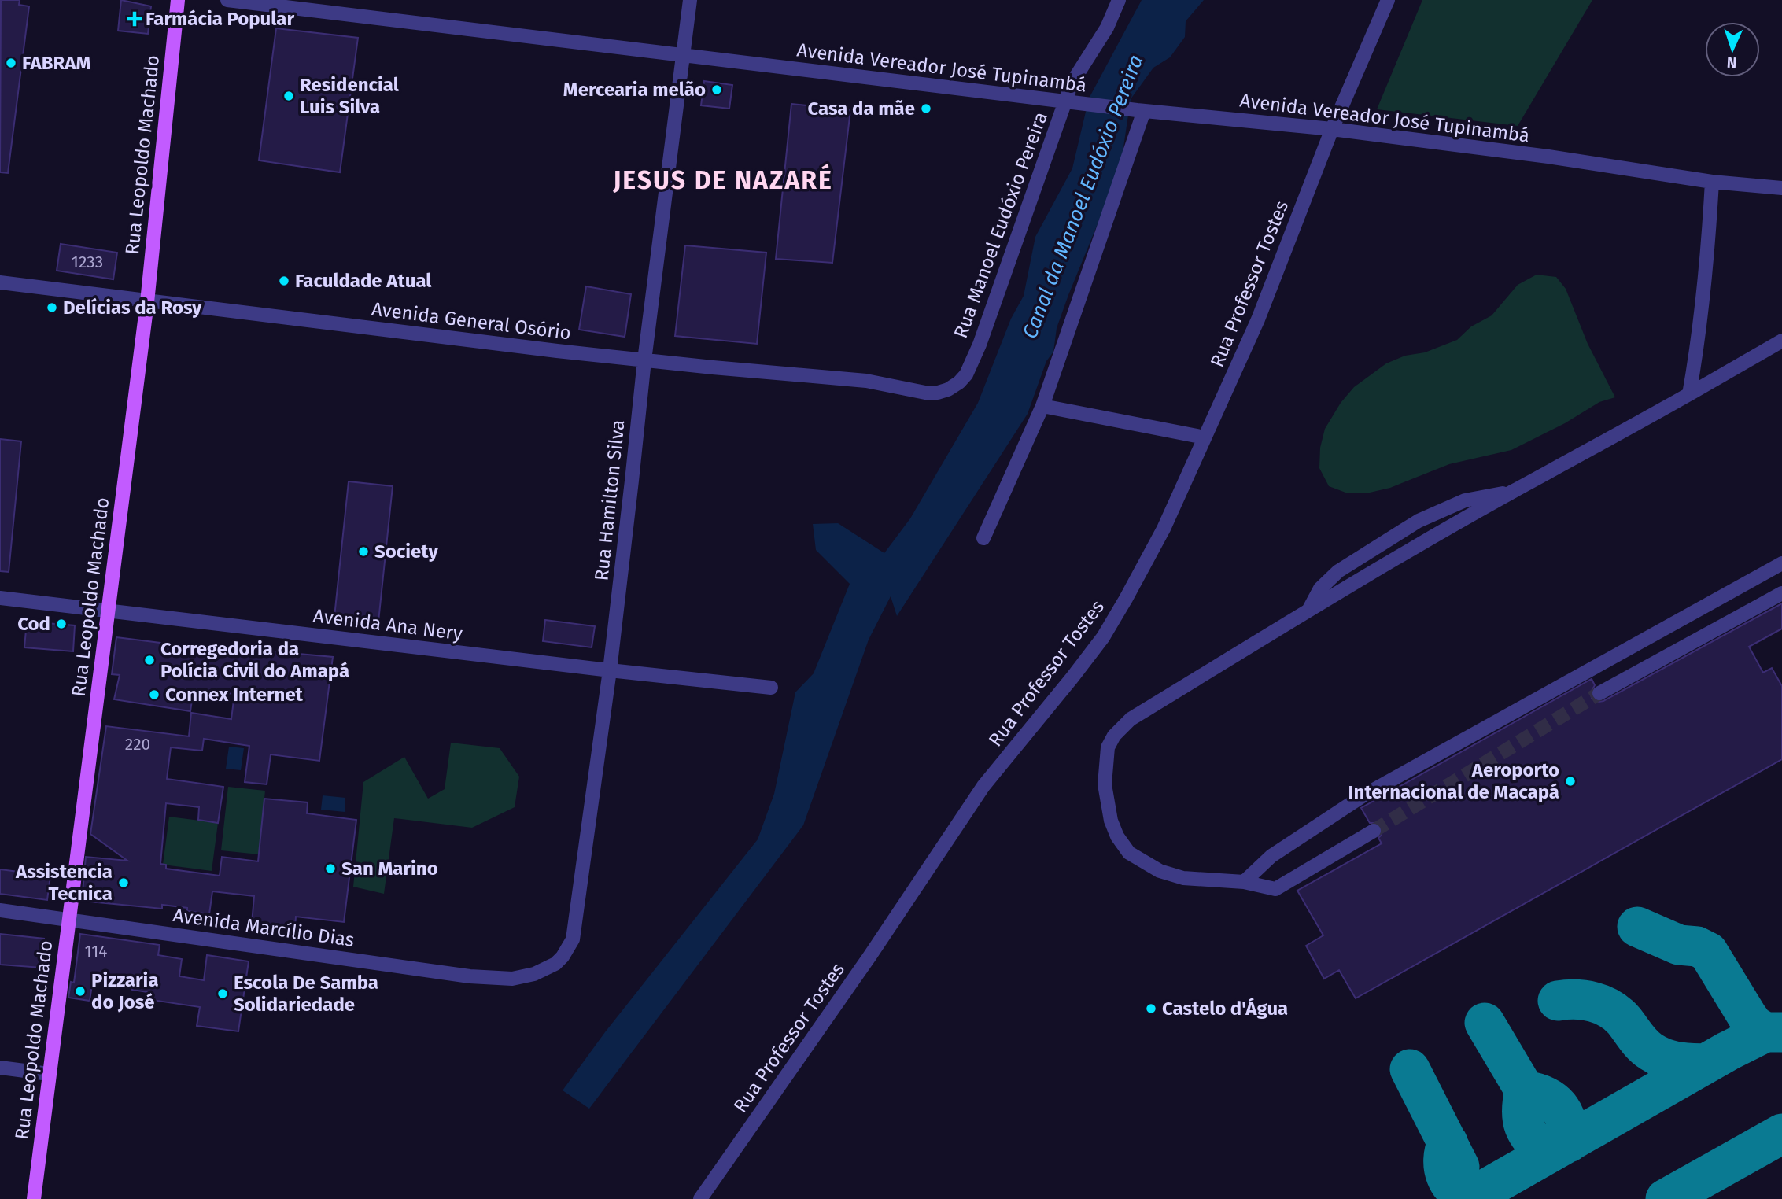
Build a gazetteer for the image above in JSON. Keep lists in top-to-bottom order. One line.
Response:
{"streets":{"main road":["Rua Leopoldo Machado"],"street":["Avenida Vereador José Tupinambá","Rua Manoel Eudóxio Pereira","Rua Professor Tostes","Avenida General Osório","Rua Hamilton Silva","Avenida Ana Nery","Avenida Marcílio Dias"]},"crossings":[["Avenida Vereador José Tupinambá","Rua Manoel Eudóxio Pereira"],["Avenida Vereador José Tupinambá","Rua Professor Tostes"],["Avenida Vereador José Tupinambá","Rua Hamilton Silva"],["Rua Leopoldo Machado","Avenida General Osório"],["Rua Leopoldo Machado","Avenida Ana Nery"],["Rua Leopoldo Machado","Avenida Marcílio Dias"],["Rua Manoel Eudóxio Pereira","Avenida General Osório"],["Avenida General Osório","Rua Hamilton Silva"],["Rua Hamilton Silva","Avenida Ana Nery"],["Rua Hamilton Silva","Avenida Marcílio Dias"]],"districts":["JESUS DE NAZARÉ"],"water":["Canal da Manoel Eudóxio Pereira"],"places":{"health":["Farmácia Popular"],"other":["FABRAM","Mercearia melão","Residencial Luis Silva","Casa da mãe","Faculdade Atual","Delícias da Rosy","Society","Cod","Corregedoria da Polícia Civil do Amapá","Connex Internet","Aeroporto Internacional de Macapá","San Marino","Assistencia Tecnica","Pizzaria do José","Escola De Samba Solidariedade","Castelo d'Água"]},"house_numbers":["1233","220","114"],"north":"bottom"}
